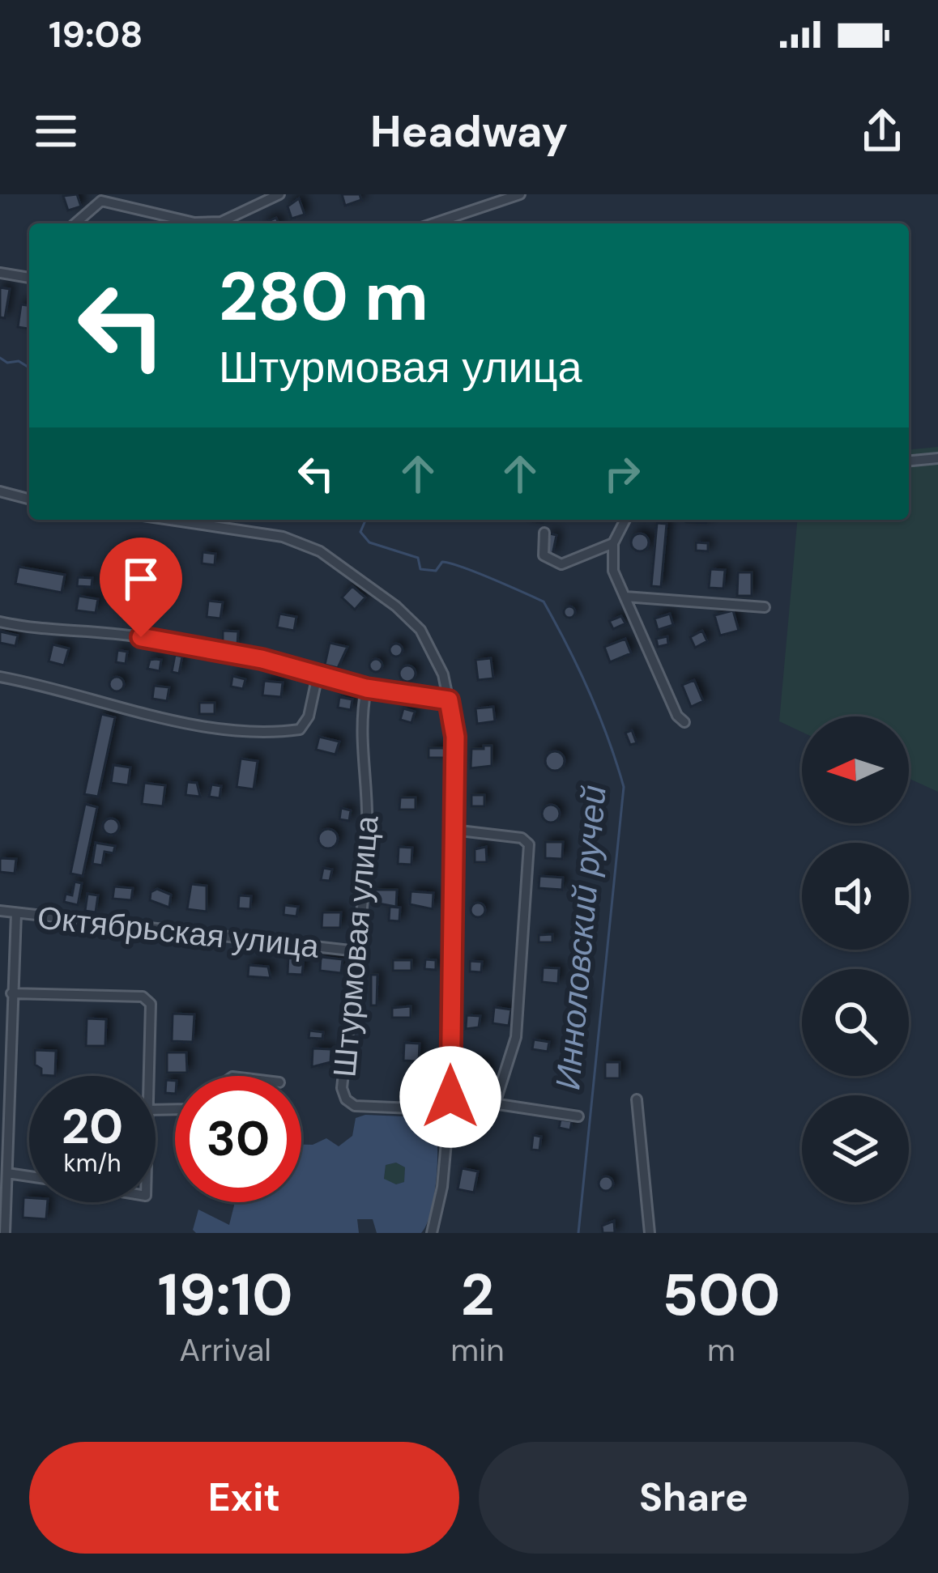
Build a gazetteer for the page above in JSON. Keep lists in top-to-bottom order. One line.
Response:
{"streets":{"street":["Октябрьская улица","Штурмовая улица"]},"crossings":[["Октябрьская улица","Штурмовая улица"]],"water":["Инноловский ручей"],"north":"left","page":{"status":"19:08","header":"Headway","turn":["280 m","Штурмовая улица"],"speed":"20 km/h","limit":"30","eta":["19:10","Arrival","2","min","500","m"],"buttons":["Exit","Share"]}}
